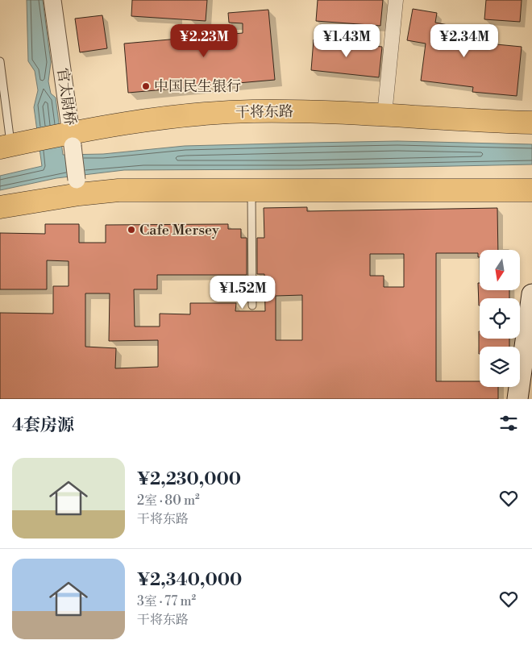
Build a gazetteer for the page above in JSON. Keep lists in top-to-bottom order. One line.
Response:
{"streets":{"main road":["干将东路"],"street":["官太尉桥"]},"crossings":[["官太尉桥","干将东路"]],"places":["中国民生银行","Cafe Mersey"],"north":"bottom","page":{"price":["¥2.23M","¥1.43M","¥2.34M","¥1.52M"],"heading":"4套房源","list":[{"name":"¥2,230,000","note":"2室 · 80 m² · 干将东路"},{"name":"¥2,340,000","note":"3室 · 77 m² · 干将东路"}]}}
